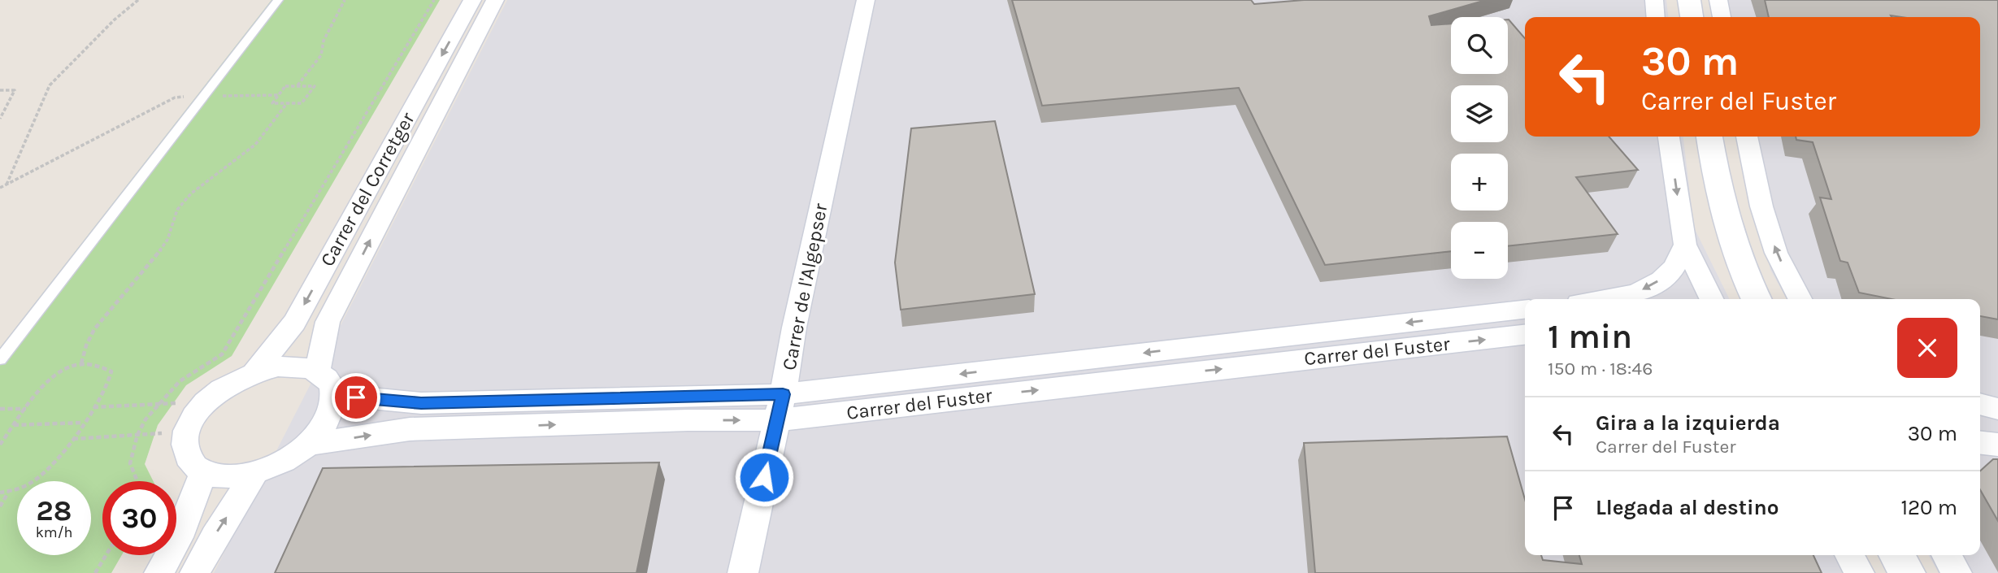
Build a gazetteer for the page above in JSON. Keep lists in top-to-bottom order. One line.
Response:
{"streets":{"street":["Carrer del Corretger","Carrer de l'Algepser","Carrer del Fuster"]},"crossings":[["Carrer del Corretger","Carrer del Fuster"],["Carrer de l'Algepser","Carrer del Fuster"]],"page":{"map_buttons":["+","−"],"turn":["30 m","Carrer del Fuster"],"heading":["1 min","150 m · 18:46"],"list":[{"name":"Gira a la izquierda","note":"Carrer del Fuster","value":"30 m"},{"name":"Llegada al destino","value":"120 m"}],"speed":"28 km/h","limit":"30"}}
